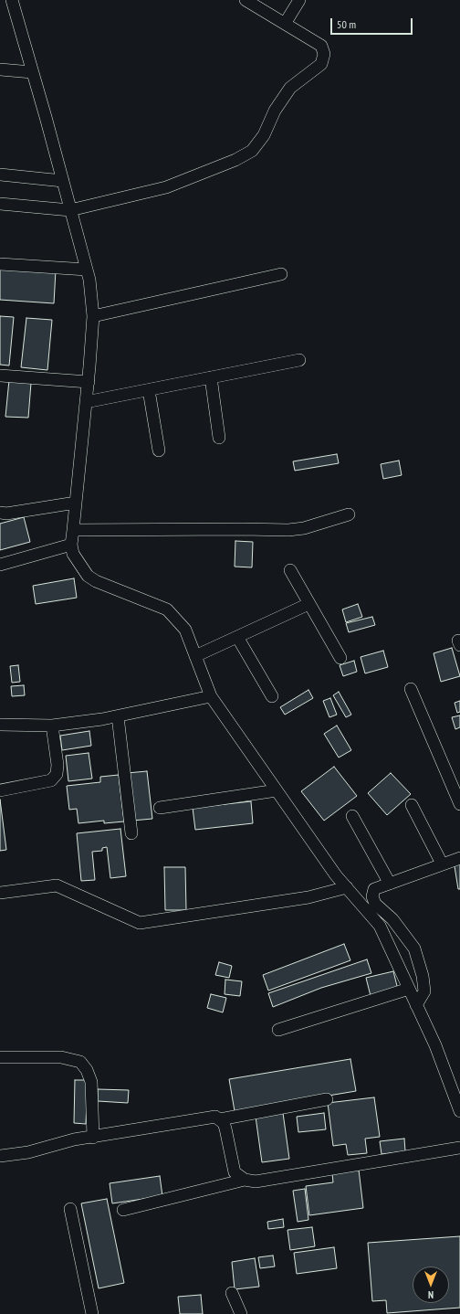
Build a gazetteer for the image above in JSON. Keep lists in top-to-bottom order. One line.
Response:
{"scale_bar":"50 m","north":"bottom"}
